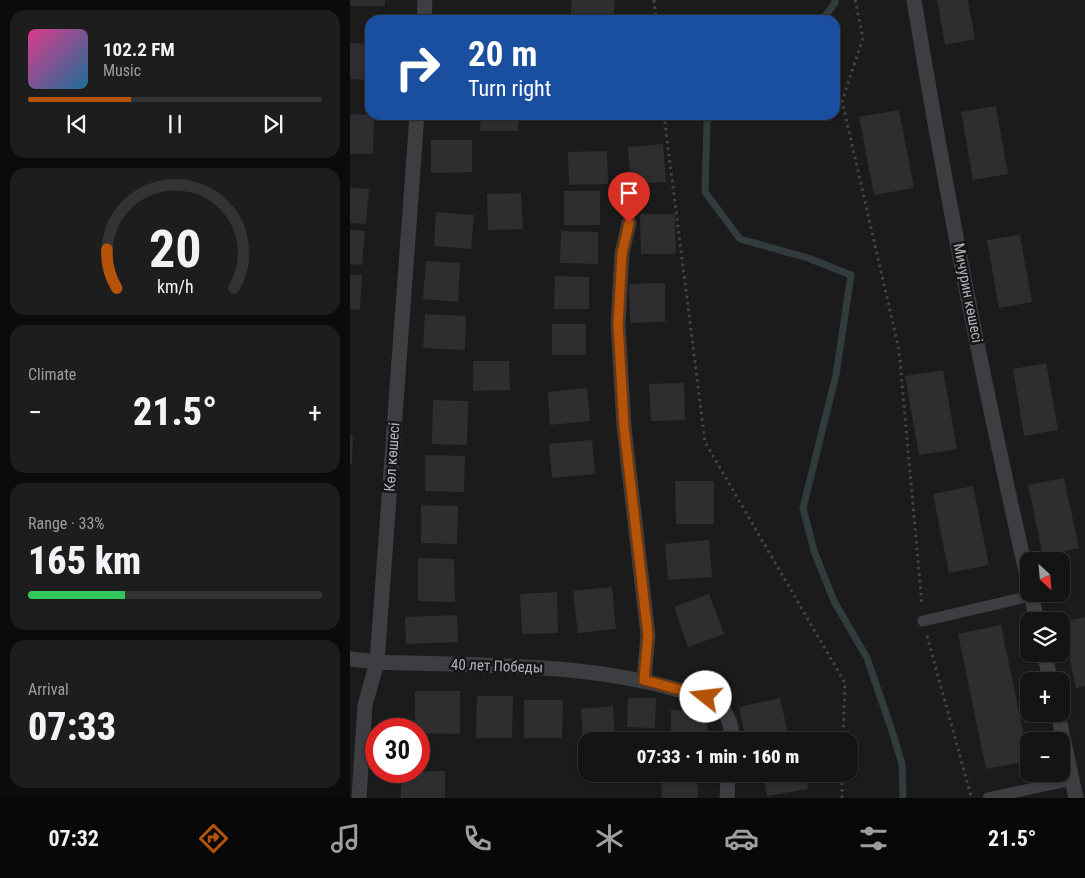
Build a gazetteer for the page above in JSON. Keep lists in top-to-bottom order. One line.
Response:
{"streets":{"street":["Мичурин көшесі","Көл көшесі","40 лет Победы"]},"crossings":[["Көл көшесі","40 лет Победы"]],"north":"bottom right","page":{"turn":["20 m","Turn right"],"song":["102.2 FM","Music"],"tile":["Climate",["Range · 33%","165 km"],["Arrival","07:33"]],"heat":["−","21.5°","+"],"map_buttons":["+","−"],"limit":"30","trip":"07:33 · 1 min · 160 m","tabs":["07:32","21.5°"],"gauge":["20","km/h"]}}
